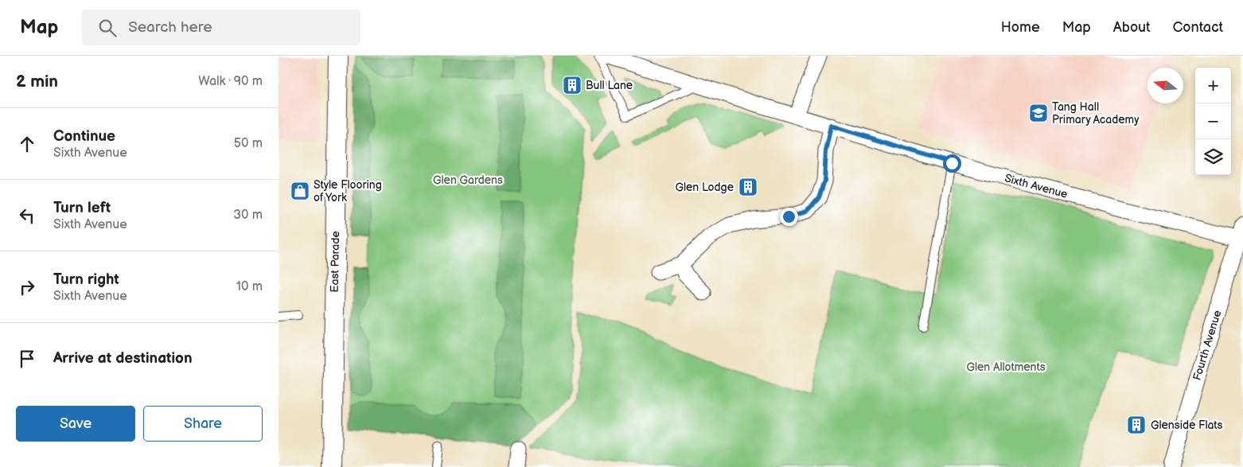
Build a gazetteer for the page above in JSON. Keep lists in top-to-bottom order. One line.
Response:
{"streets":{"street":["Sixth Avenue","East Parade","Fourth Avenue"]},"crossings":[["Sixth Avenue","Fourth Avenue"]],"parks":["Glen Gardens","Glen Allotments"],"places":{"building":["Bull Lane","Glen Lodge","Glenside Flats"],"school or university":["Tang Hall Primary Academy"],"shop":["Style Flooring of York"]},"north":"left","page":{"header":"Map","search":"Search here","nav":["Home","Map","About","Contact"],"heading":["2 min","Walk · 90 m"],"map_buttons":["+","−"],"list":[["Continue","Sixth Avenue","50 m"],["Turn left","Sixth Avenue","30 m"],["Turn right","Sixth Avenue","10 m"],"Arrive at destination"],"buttons":["Save","Share"]}}
